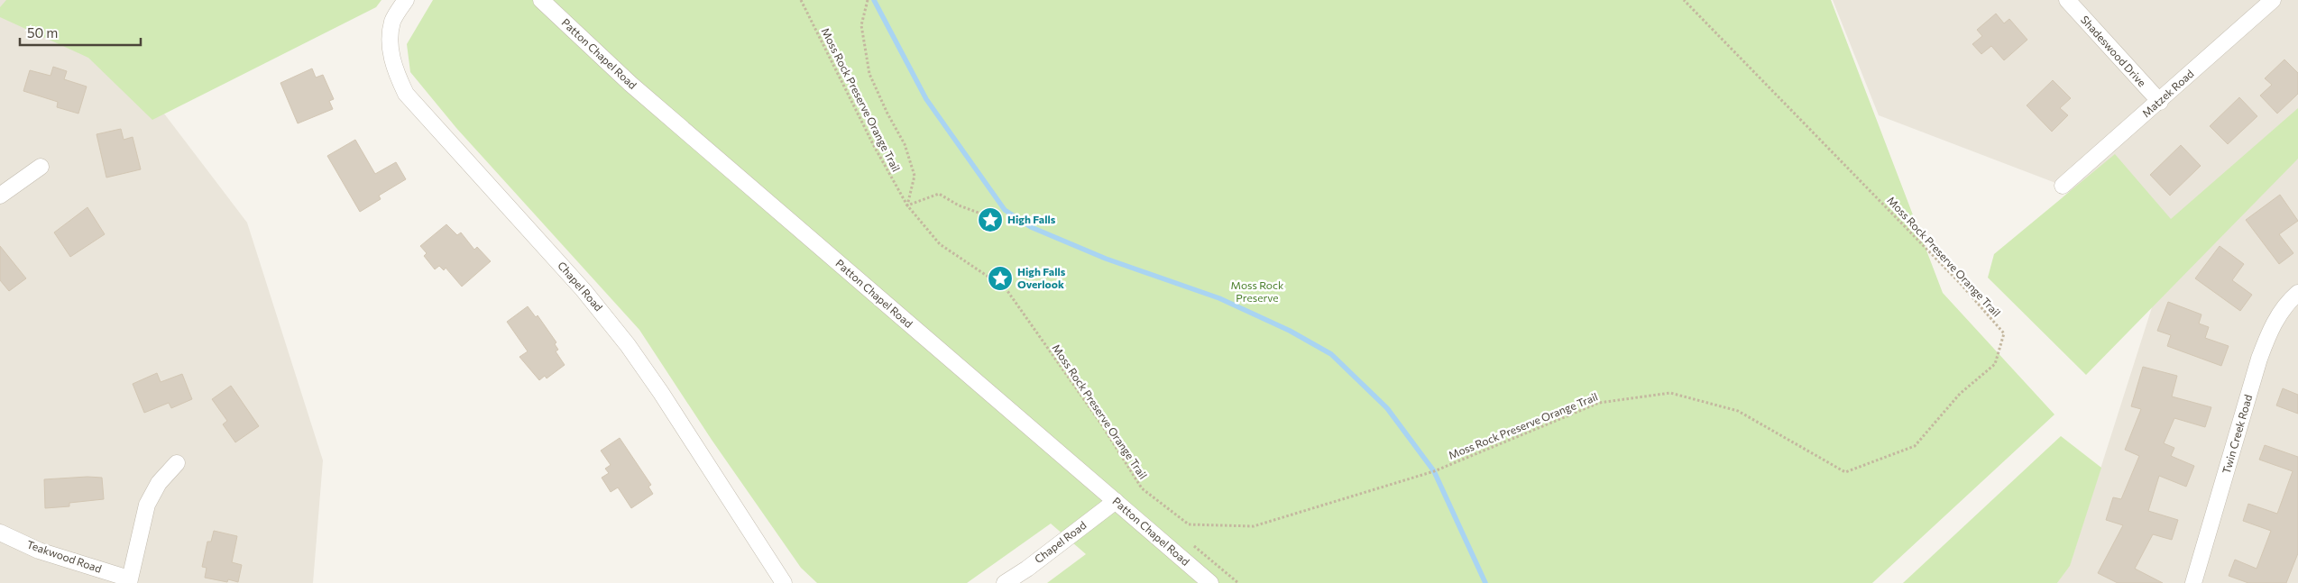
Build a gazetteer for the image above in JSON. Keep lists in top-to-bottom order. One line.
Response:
{"streets":{"street":["Shadeswood Drive","Patton Chapel Road","Matzek Road","Chapel Road","Twin Creek Road","Teakwood Road"],"path":["Moss Rock Preserve Orange Trail"]},"crossings":[["Shadeswood Drive","Matzek Road"],["Patton Chapel Road","Chapel Road"]],"parks":["Moss Rock Preserve"],"places":{"place":["High Falls","High Falls Overlook"]},"scale_bar":"50 m"}
